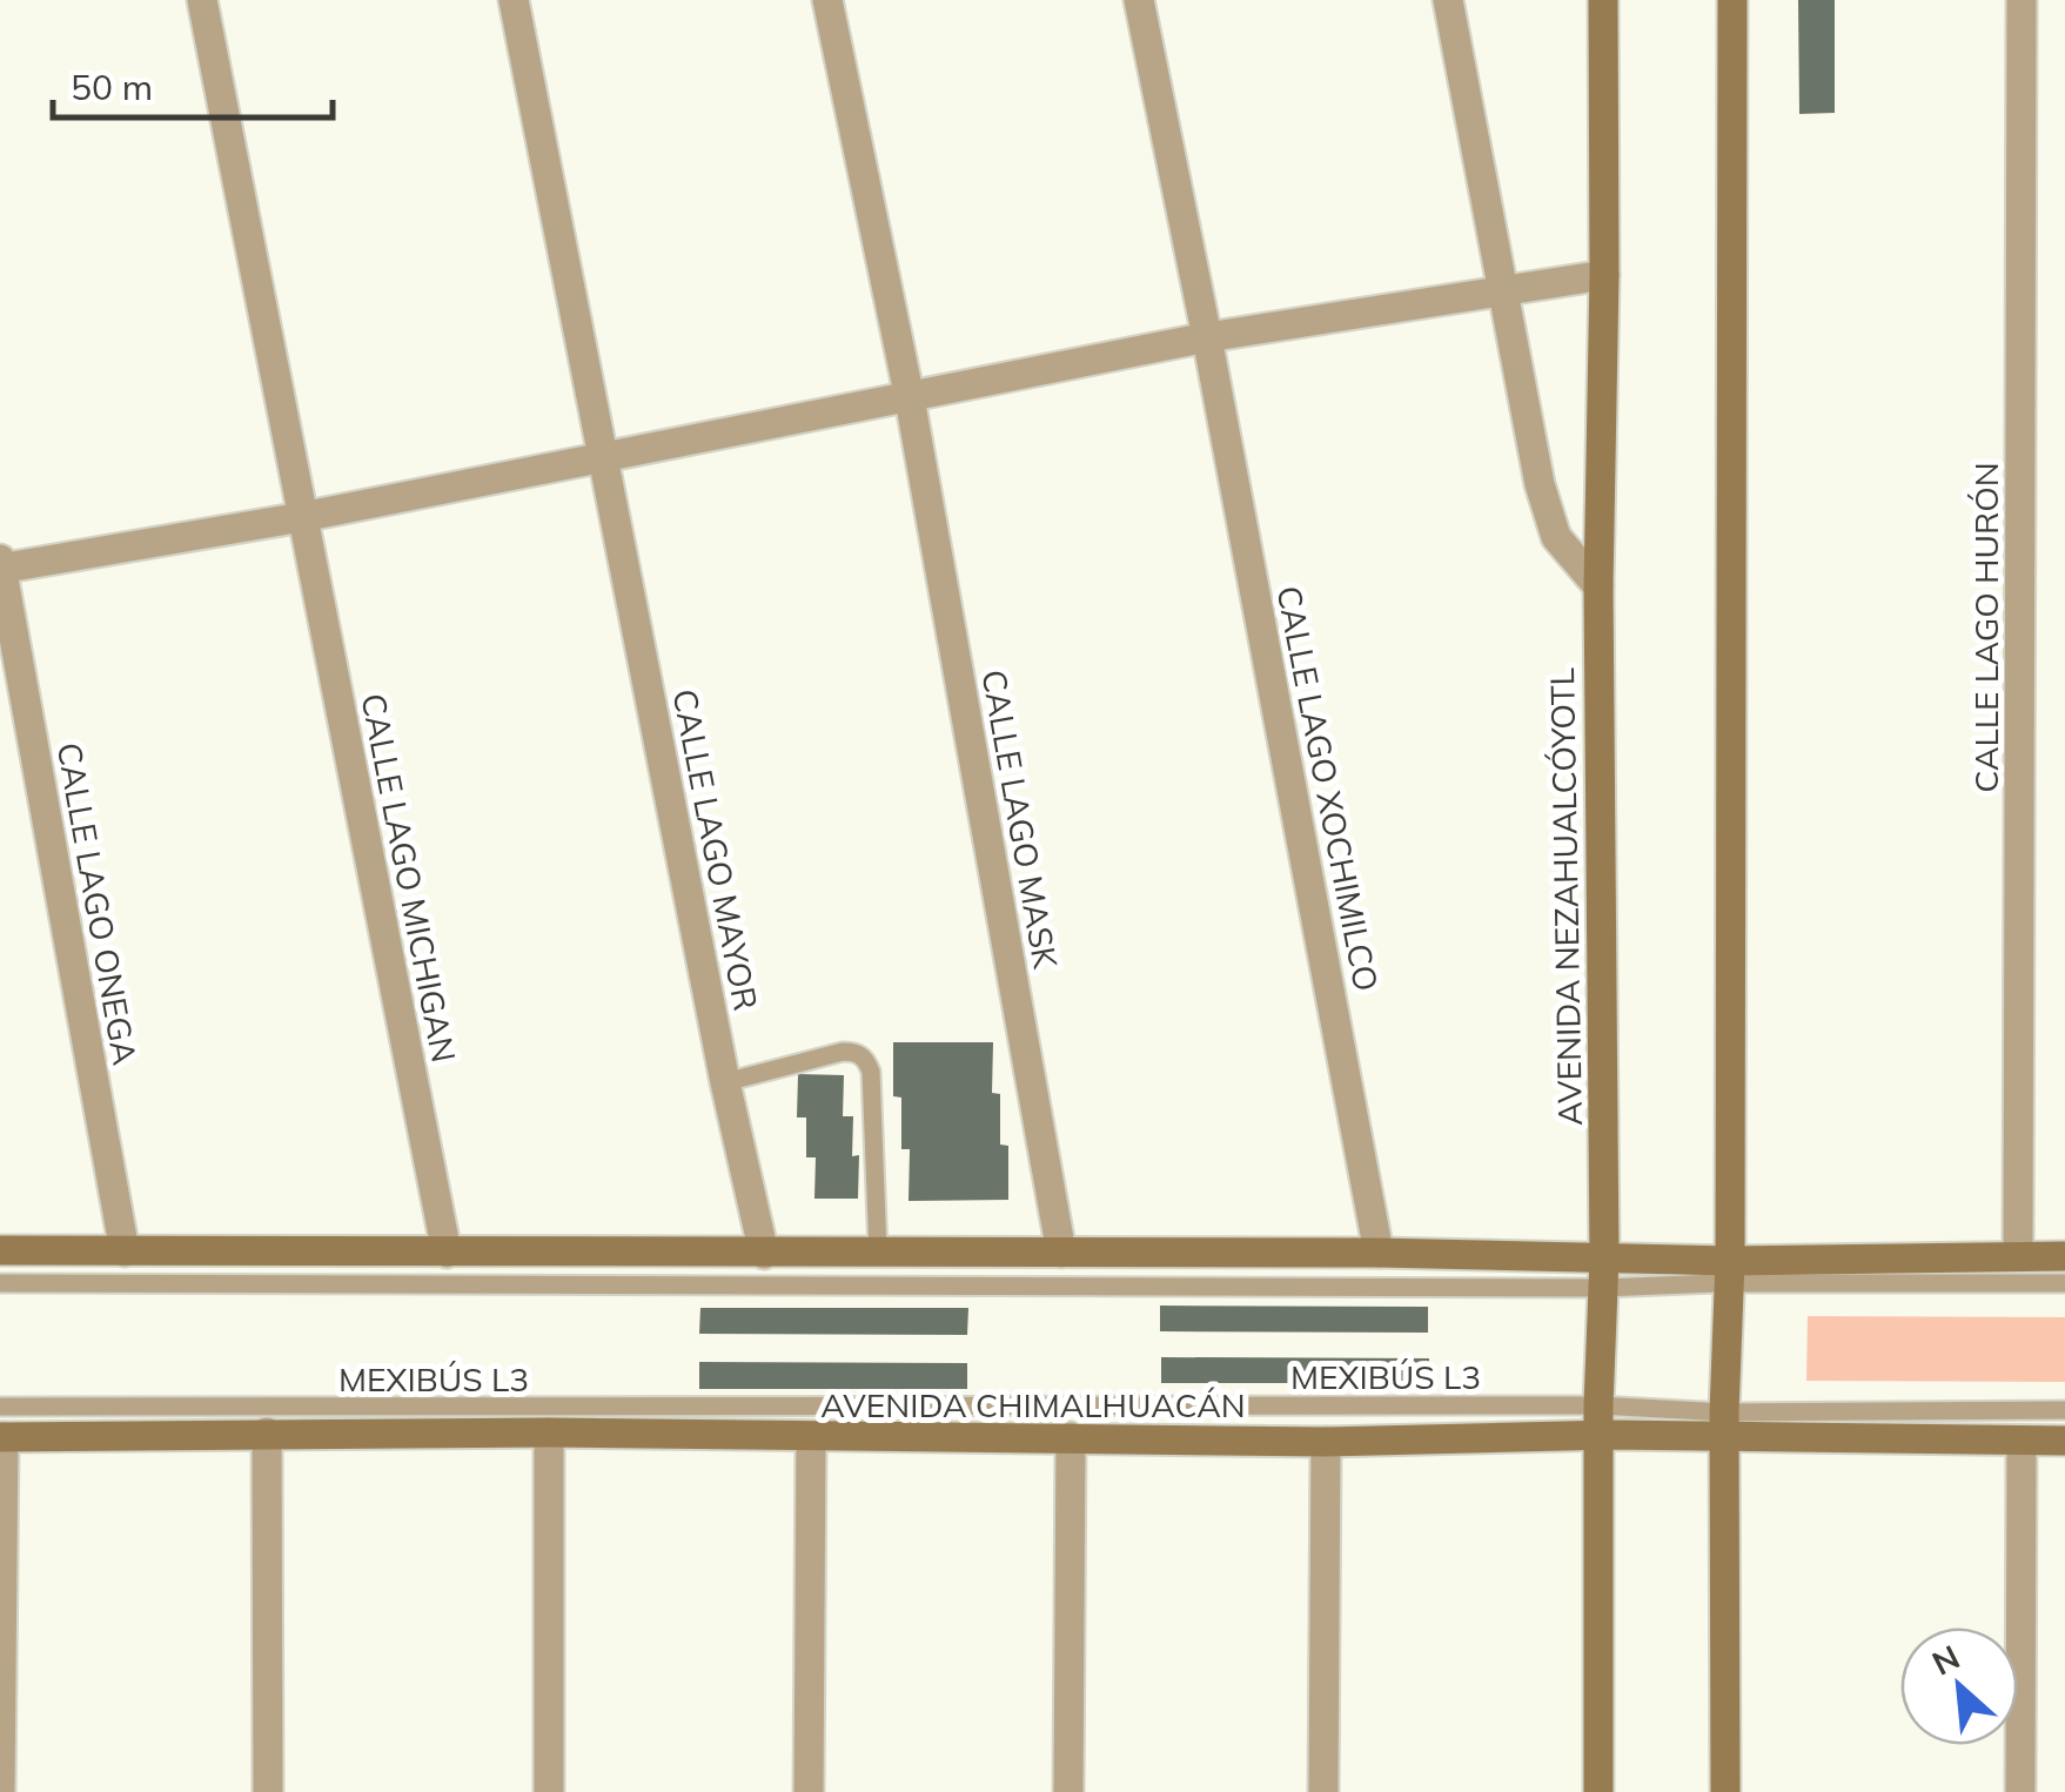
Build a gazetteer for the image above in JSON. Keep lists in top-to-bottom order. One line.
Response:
{"streets":{"main road":["AVENIDA NEZAHUALCÓYOTL","AVENIDA CHIMALHUACÁN"],"street":["CALLE LAGO HURÓN","CALLE LAGO XOCHIMILCO","CALLE LAGO MASK","CALLE LAGO MAYOR","CALLE LAGO MICHIGAN","CALLE LAGO ONEGA"],"lane":["MEXIBÚS L3"]},"crossings":[["AVENIDA NEZAHUALCÓYOTL","MEXIBÚS L3"],["AVENIDA NEZAHUALCÓYOTL","AVENIDA CHIMALHUACÁN"],["MEXIBÚS L3","AVENIDA CHIMALHUACÁN"]],"scale_bar":"50 m","north":"top left"}
